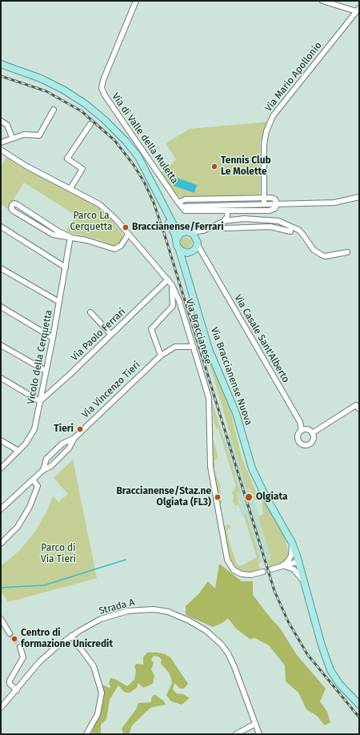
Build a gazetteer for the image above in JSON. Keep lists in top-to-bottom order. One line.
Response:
{"streets":{"main road":["Via Braccianense Nuova"],"street":["Via Mario Apollonio","Via di Valle della Muletta","Via Braccianese","Via Paolo Ferrari","Via Casale Sant'Alberto","Vicolo della Cerquetta","Via Vincenzo Tieri","Strada A"]},"crossings":[["Via Braccianese","Via Paolo Ferrari"],["Via Braccianese","Via Vincenzo Tieri"],["Via Paolo Ferrari","Vicolo della Cerquetta"],["Via Casale Sant'Alberto","Via Braccianense Nuova"]],"parks":["Parco La Cerquetta","Parco di Via Tieri"],"places":["Tennis Club Le Molette","Braccianense/Ferrari","Tieri","Braccianense/Staz.ne Olgiata (FL3)","Olgiata","Centro di formazione Unicredit"]}
